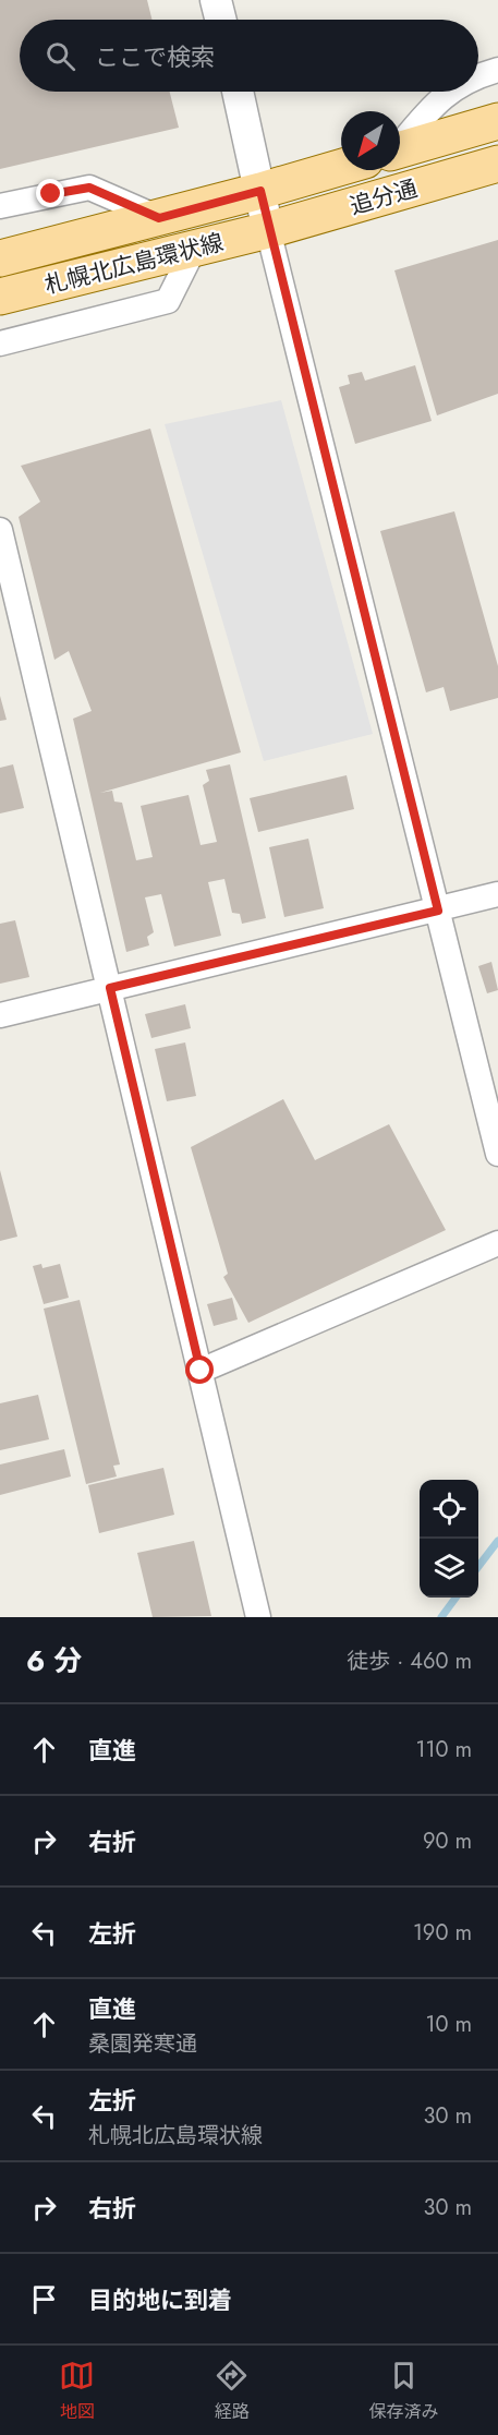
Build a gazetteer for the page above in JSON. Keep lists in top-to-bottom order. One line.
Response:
{"streets":{"main road":["追分通","札幌北広島環状線"]},"crossings":[["追分通","札幌北広島環状線"]],"north":"bottom left","page":{"search":"ここで検索","heading":["6 分","徒歩 · 460 m"],"list":[["直進","110 m"],["右折","90 m"],["左折","190 m"],["直進","桑園発寒通","10 m"],["左折","札幌北広島環状線","30 m"],["右折","30 m"],"目的地に到着"],"nav":["地図","経路","保存済み"]}}
